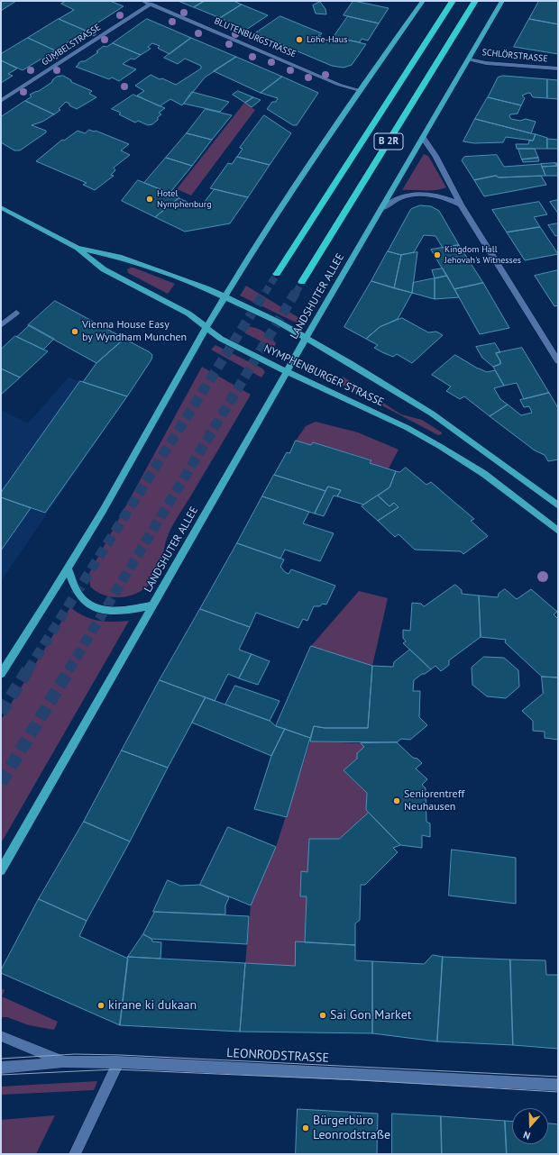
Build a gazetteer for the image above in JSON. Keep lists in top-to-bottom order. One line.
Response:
{"streets":{"highway":["B 2R","LANDSHUTER ALLEE"],"main road":["NYMPHENBURGER STRASSE"],"street":["BLUTENBURGSTRASSE","GÜMBELSTRASSE","SCHLÖRSTRASSE","LEONRODSTRASSE"]},"crossings":[["BLUTENBURGSTRASSE","GÜMBELSTRASSE"],["SCHLÖRSTRASSE","LANDSHUTER ALLEE"],["LANDSHUTER ALLEE","NYMPHENBURGER STRASSE"]],"places":["Löhe-Haus","Hotel Nymphenburg","Kingdom Hall Jehovah's Witnesses","Vienna House Easy by Wyndham Munchen","Seniorentreff Neuhausen","kirane ki dukaan","Sai Gon Market","Bürgerbüro Leonrodstraße"],"north":"bottom"}
